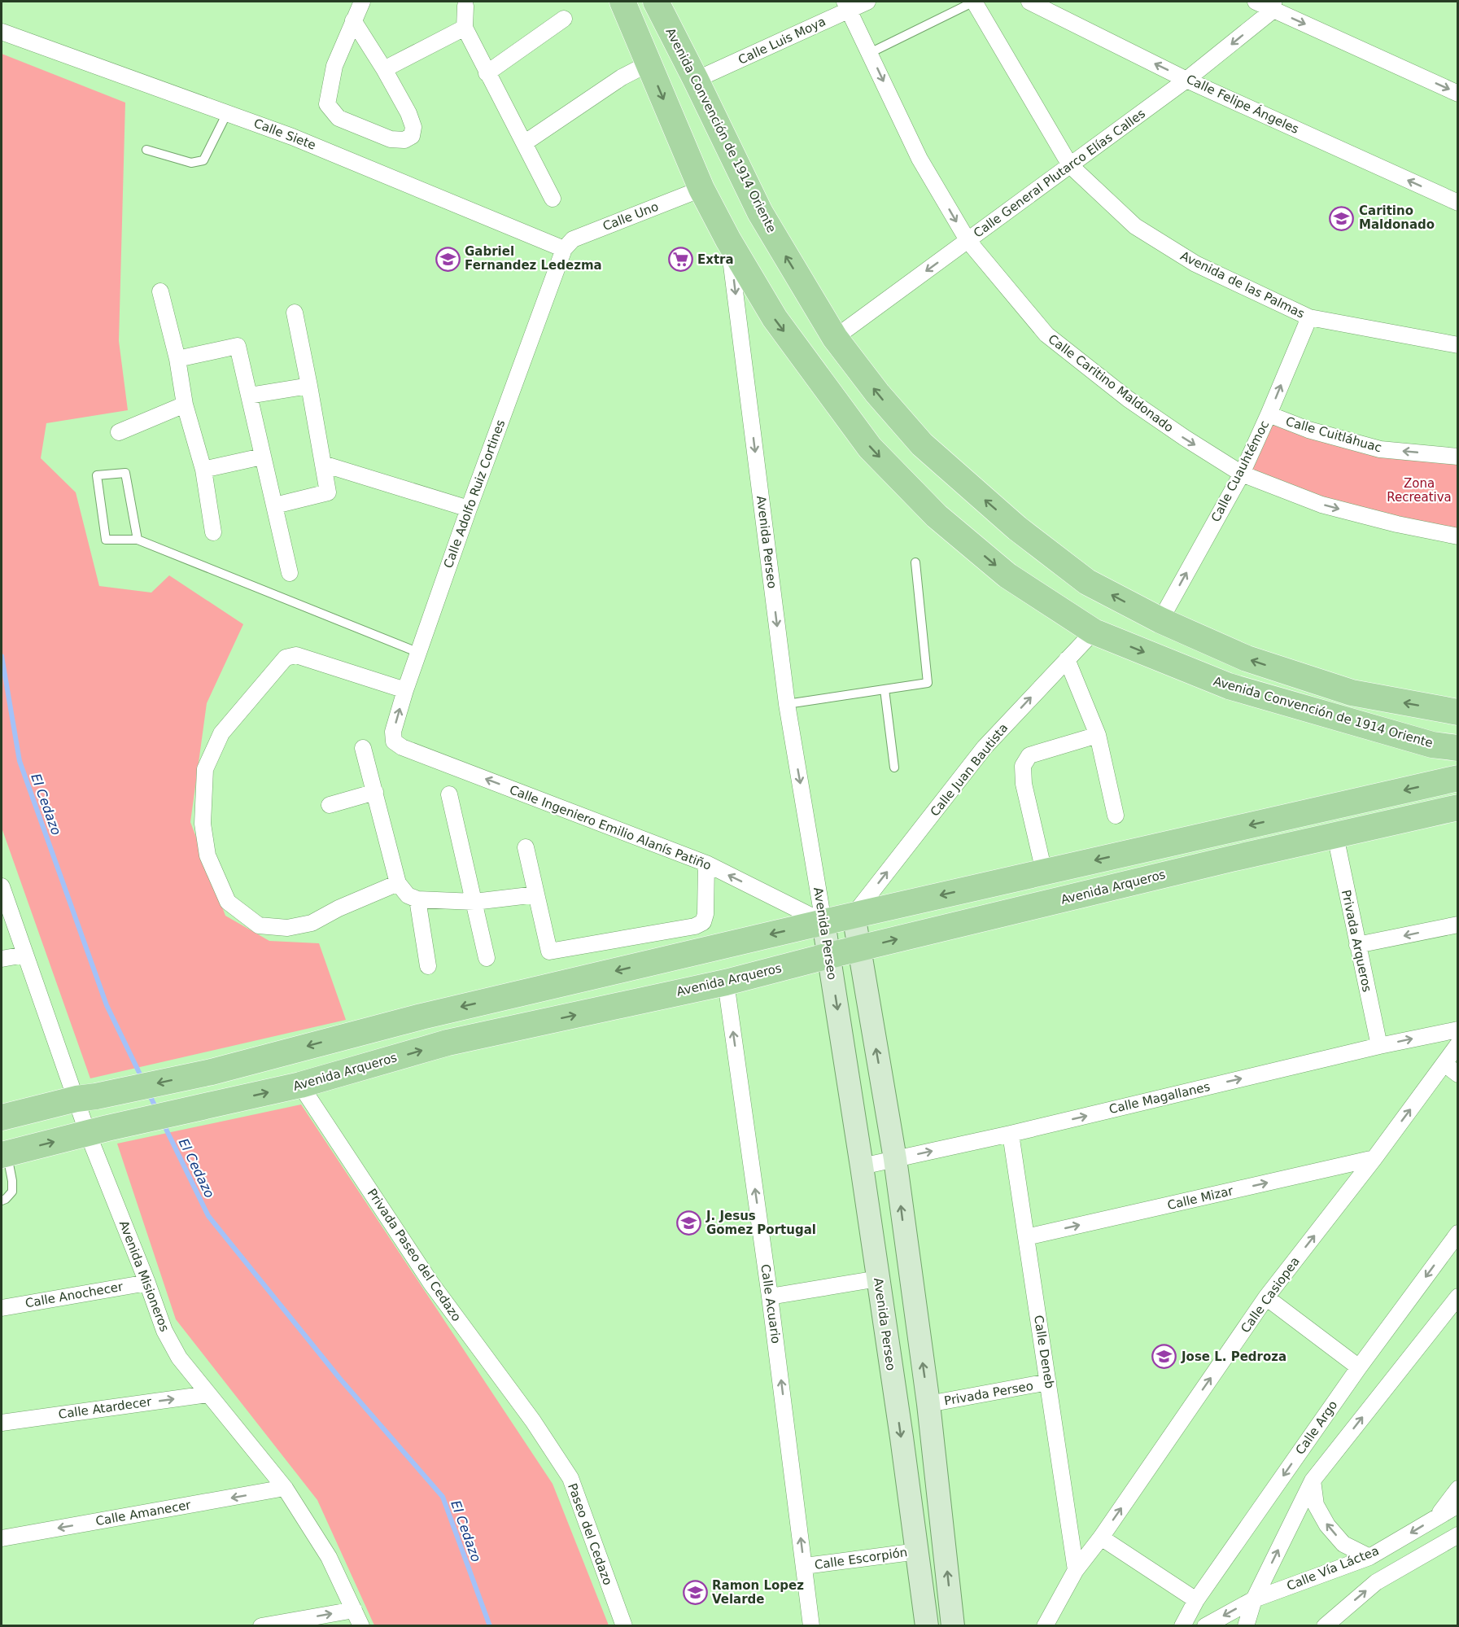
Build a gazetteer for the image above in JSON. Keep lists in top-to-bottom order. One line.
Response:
{"streets":{"main road":["Avenida Convención de 1914 Oriente","Avenida Perseo","Avenida Arqueros"],"street":["Calle Luis Moya","Calle Felipe Ángeles","Calle Siete","Calle General Plutarco Elías Calles","Calle Uno","Avenida de las Palmas","Calle Caritino Maldonado","Calle Cuitláhuac","Calle Cuauhtémoc","Calle Adolfo Ruiz Cortines","Calle Juan Bautista","Calle Ingeniero Emilio Alanís Patiño","Privada Arqueros","Calle Magallanes","Calle Mizar","Privada Paseo del Cedazo","Avenida Misioneros","Calle Anochecer","Calle Casiopea","Calle Acuario","Calle Deneb","Privada Perseo","Calle Atardecer","Calle Argo","Calle Amanecer","Paseo del Cedazo","Calle Escorpión","Calle Vía Láctea"]},"crossings":[["Calle Luis Moya","Avenida Convención de 1914 Oriente"],["Calle Luis Moya","Calle Caritino Maldonado"],["Calle Felipe Ángeles","Calle General Plutarco Elías Calles"],["Avenida Convención de 1914 Oriente","Calle General Plutarco Elías Calles"],["Avenida Convención de 1914 Oriente","Calle Uno"],["Avenida Convención de 1914 Oriente","Calle Cuauhtémoc"],["Avenida Convención de 1914 Oriente","Avenida Perseo"],["Avenida Convención de 1914 Oriente","Calle Juan Bautista"],["Calle Siete","Calle Uno"],["Calle Siete","Calle Adolfo Ruiz Cortines"],["Calle General Plutarco Elías Calles","Avenida de las Palmas"],["Calle General Plutarco Elías Calles","Calle Caritino Maldonado"],["Calle Uno","Calle Adolfo Ruiz Cortines"],["Avenida de las Palmas","Calle Cuauhtémoc"],["Calle Caritino Maldonado","Calle Cuauhtémoc"],["Calle Cuitláhuac","Calle Cuauhtémoc"],["Calle Adolfo Ruiz Cortines","Calle Ingeniero Emilio Alanís Patiño"],["Avenida Perseo","Calle Ingeniero Emilio Alanís Patiño"],["Avenida Perseo","Avenida Arqueros"],["Avenida Perseo","Calle Magallanes"],["Avenida Perseo","Calle Escorpión"],["Avenida Arqueros","Privada Arqueros"],["Avenida Arqueros","Privada Paseo del Cedazo"],["Avenida Arqueros","Avenida Misioneros"],["Avenida Arqueros","Calle Acuario"],["Privada Arqueros","Calle Magallanes"],["Calle Magallanes","Calle Deneb"],["Calle Mizar","Calle Casiopea"],["Calle Mizar","Calle Deneb"],["Privada Paseo del Cedazo","Paseo del Cedazo"],["Avenida Misioneros","Calle Anochecer"],["Avenida Misioneros","Calle Atardecer"],["Avenida Misioneros","Calle Amanecer"],["Calle Casiopea","Calle Deneb"],["Calle Acuario","Calle Escorpión"],["Calle Deneb","Privada Perseo"]],"one_way":["Calle General Plutarco Elías Calles","Calle Caritino Maldonado","Calle Cuitláhuac","Calle Cuauhtémoc","Avenida Perseo","Calle Juan Bautista","Calle Ingeniero Emilio Alanís Patiño","Calle Magallanes","Calle Mizar","Calle Casiopea","Calle Acuario","Calle Atardecer","Calle Amanecer"],"water":["El Cedazo"],"parks":["Zona Recreativa"],"places":{"school or university":["Caritino Maldonado","Gabriel Fernandez Ledezma","J. Jesus Gomez Portugal","Jose L. Pedroza","Ramon Lopez Velarde"],"supermarket":["Extra"]}}
